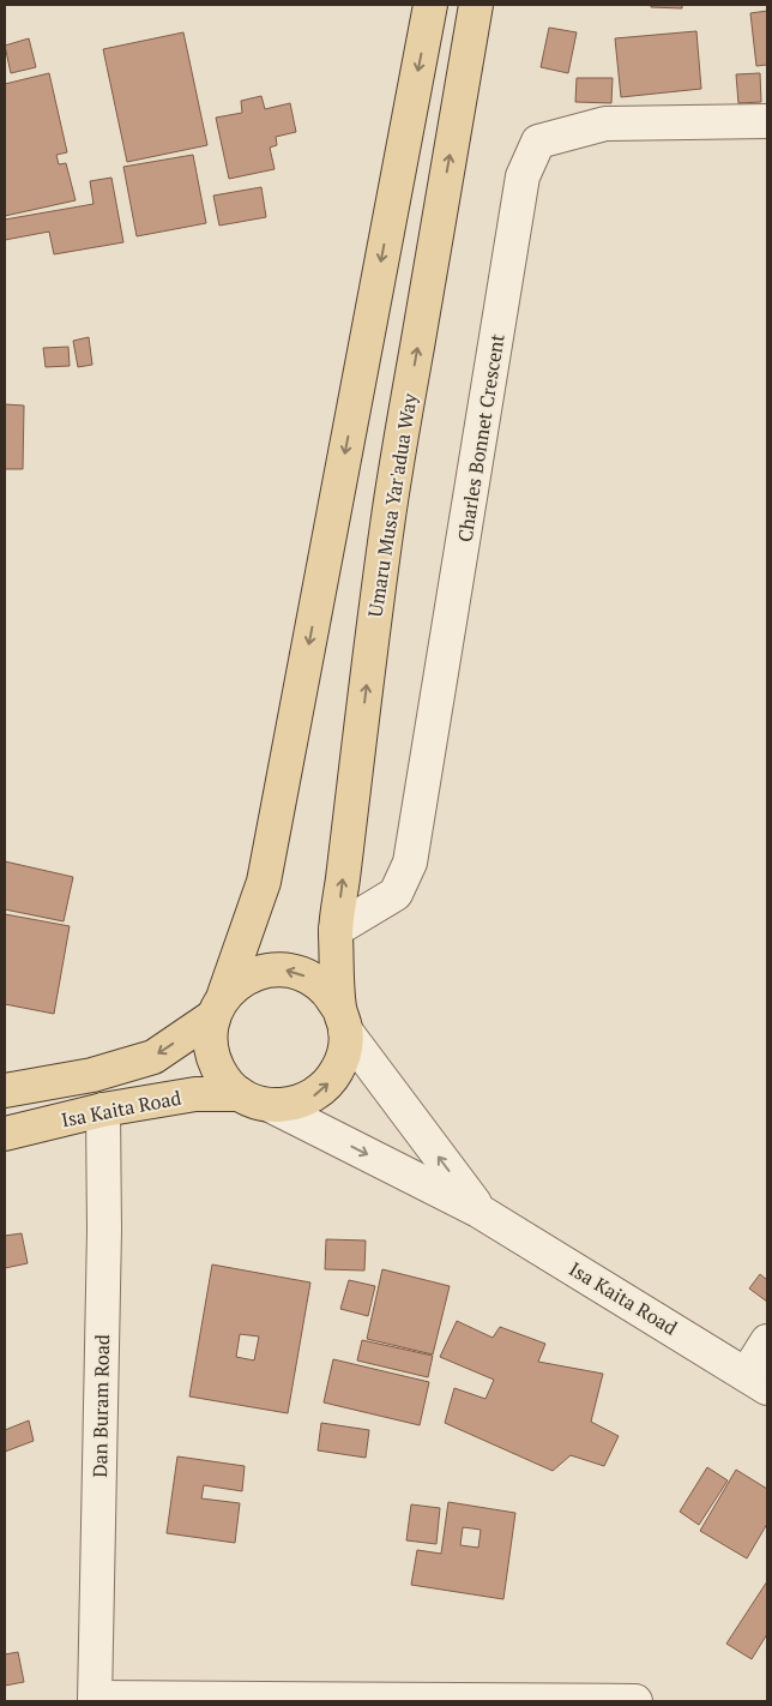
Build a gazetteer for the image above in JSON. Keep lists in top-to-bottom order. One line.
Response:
{"streets":{"main road":["Umaru Musa Yar'adua Way","Isa Kaita Road"],"street":["Charles Bonnet Crescent","Dan Buram Road"]},"crossings":[["Charles Bonnet Crescent","Umaru Musa Yar'adua Way"],["Umaru Musa Yar'adua Way","Isa Kaita Road"],["Isa Kaita Road","Dan Buram Road"]]}
